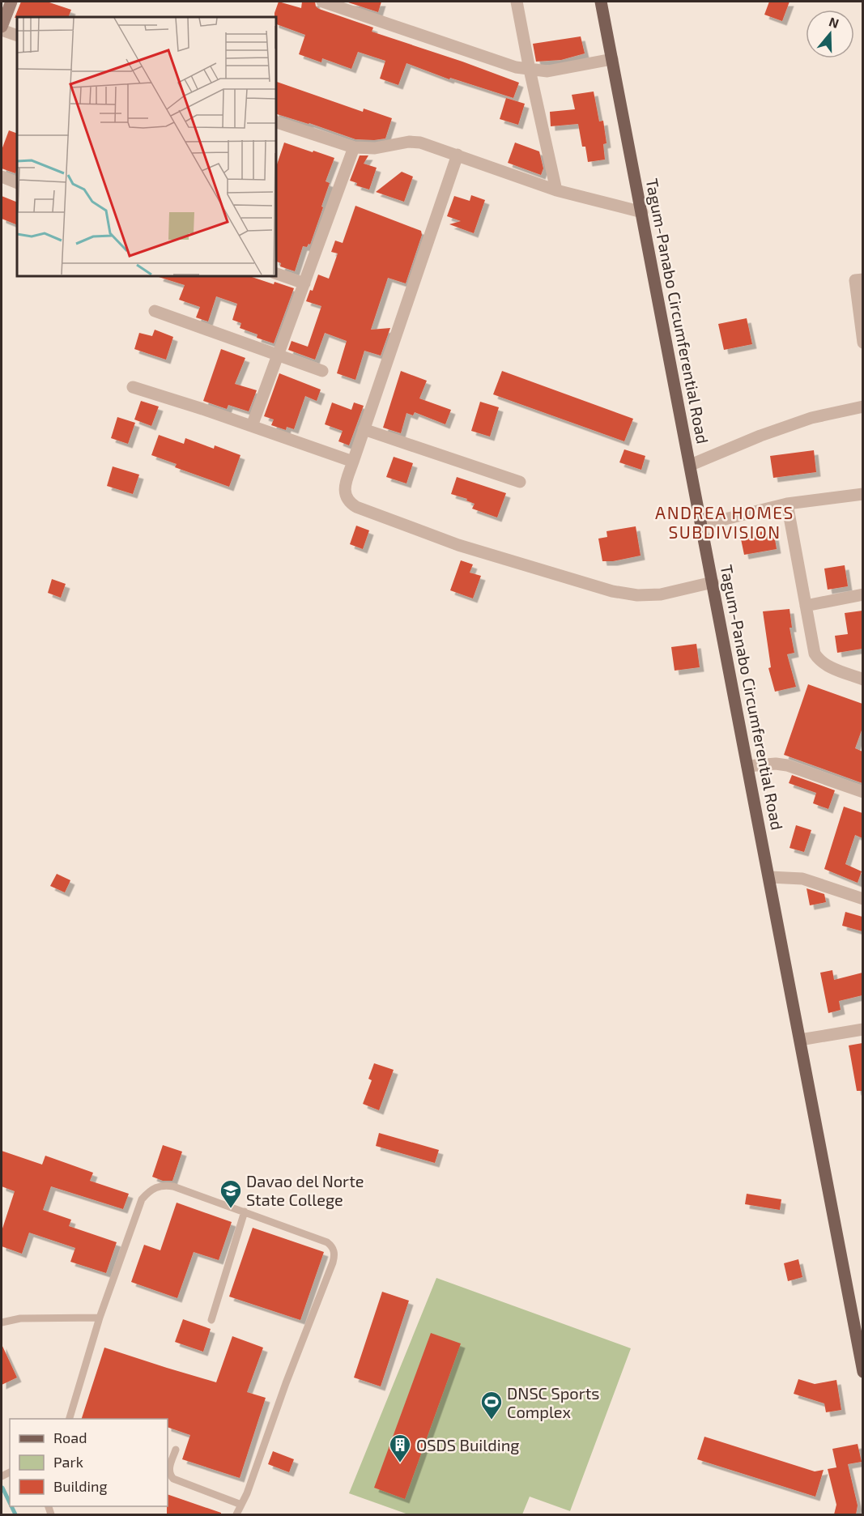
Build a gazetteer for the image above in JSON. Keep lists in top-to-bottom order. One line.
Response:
{"streets":{"main road":["Tagum-Panabo Circumferential Road"]},"districts":["ANDREA HOMES SUBDIVISION"],"places":{"school or university":["Davao del Norte State College"],"sports":["DNSC Sports Complex"],"building":["OSDS Building"]},"legend":["Road","Park","Building"],"north":"top"}
